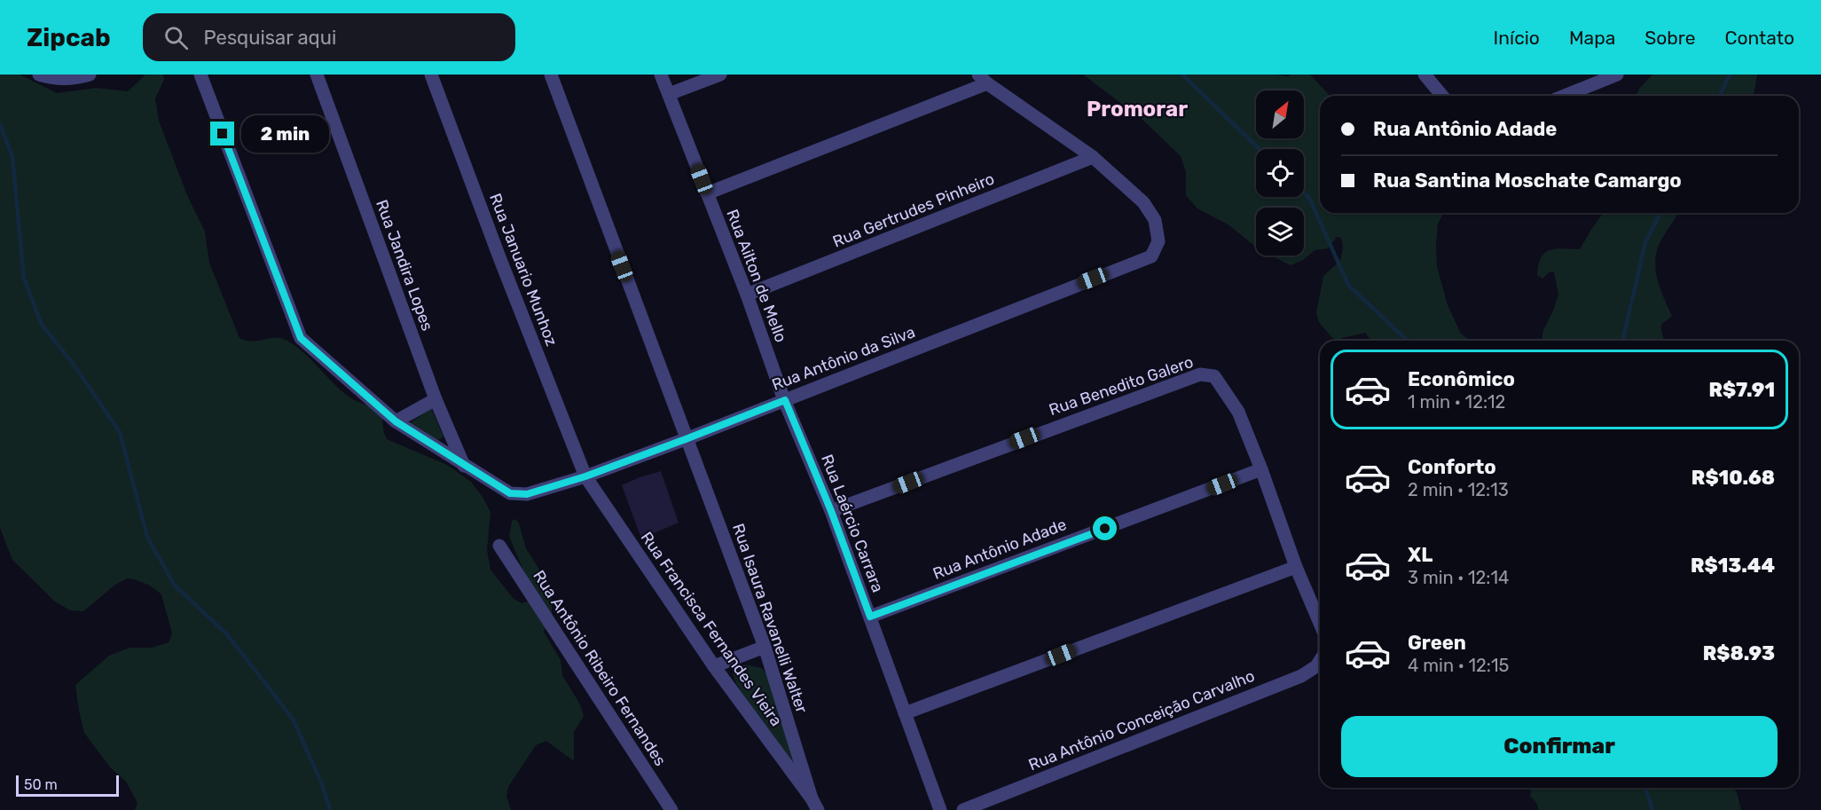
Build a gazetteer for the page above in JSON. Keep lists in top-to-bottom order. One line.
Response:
{"streets":{"street":["Rua Gertrudes Pinheiro","Rua Jandira Lopes","Rua Januario Munhoz","Rua Ailton de Mello","Rua Antônio da Silva","Rua Benedito Galero","Rua Laércio Carrara","Rua Antônio Adade","Rua Isaura Ravanelli Walter","Rua Francisca Fernandes Vieira","Rua Antônio Ribeiro Fernandes","Rua Antônio Conceição Carvalho"]},"crossings":[["Rua Gertrudes Pinheiro","Rua Ailton de Mello"],["Rua Gertrudes Pinheiro","Rua Antônio da Silva"],["Rua Jandira Lopes","Rua Antônio da Silva"],["Rua Januario Munhoz","Rua Antônio da Silva"],["Rua Januario Munhoz","Rua Francisca Fernandes Vieira"],["Rua Ailton de Mello","Rua Antônio da Silva"],["Rua Ailton de Mello","Rua Laércio Carrara"],["Rua Antônio da Silva","Rua Laércio Carrara"],["Rua Antônio da Silva","Rua Isaura Ravanelli Walter"],["Rua Antônio da Silva","Rua Francisca Fernandes Vieira"],["Rua Benedito Galero","Rua Laércio Carrara"],["Rua Benedito Galero","Rua Antônio Adade"],["Rua Laércio Carrara","Rua Antônio Adade"],["Rua Isaura Ravanelli Walter","Rua Francisca Fernandes Vieira"]],"districts":["Promorar"],"scale_bar":"50 m","north":"top right","page":{"header":"Zipcab","search":"Pesquisar aqui","nav":["Início","Mapa","Sobre","Contato"],"banner":["Rua Antônio Adade","Rua Santina Moschate Camargo"],"bubble":"2 min","list":[{"name":"Econômico","note":"1 min · 12:12","value":"R$7.91"},{"name":"Conforto","note":"2 min · 12:13","value":"R$10.68"},{"name":"XL","note":"3 min · 12:14","value":"R$13.44"},{"name":"Green","note":"4 min · 12:15","value":"R$8.93"}],"buttons":"Confirmar","scale":"50 m"}}
